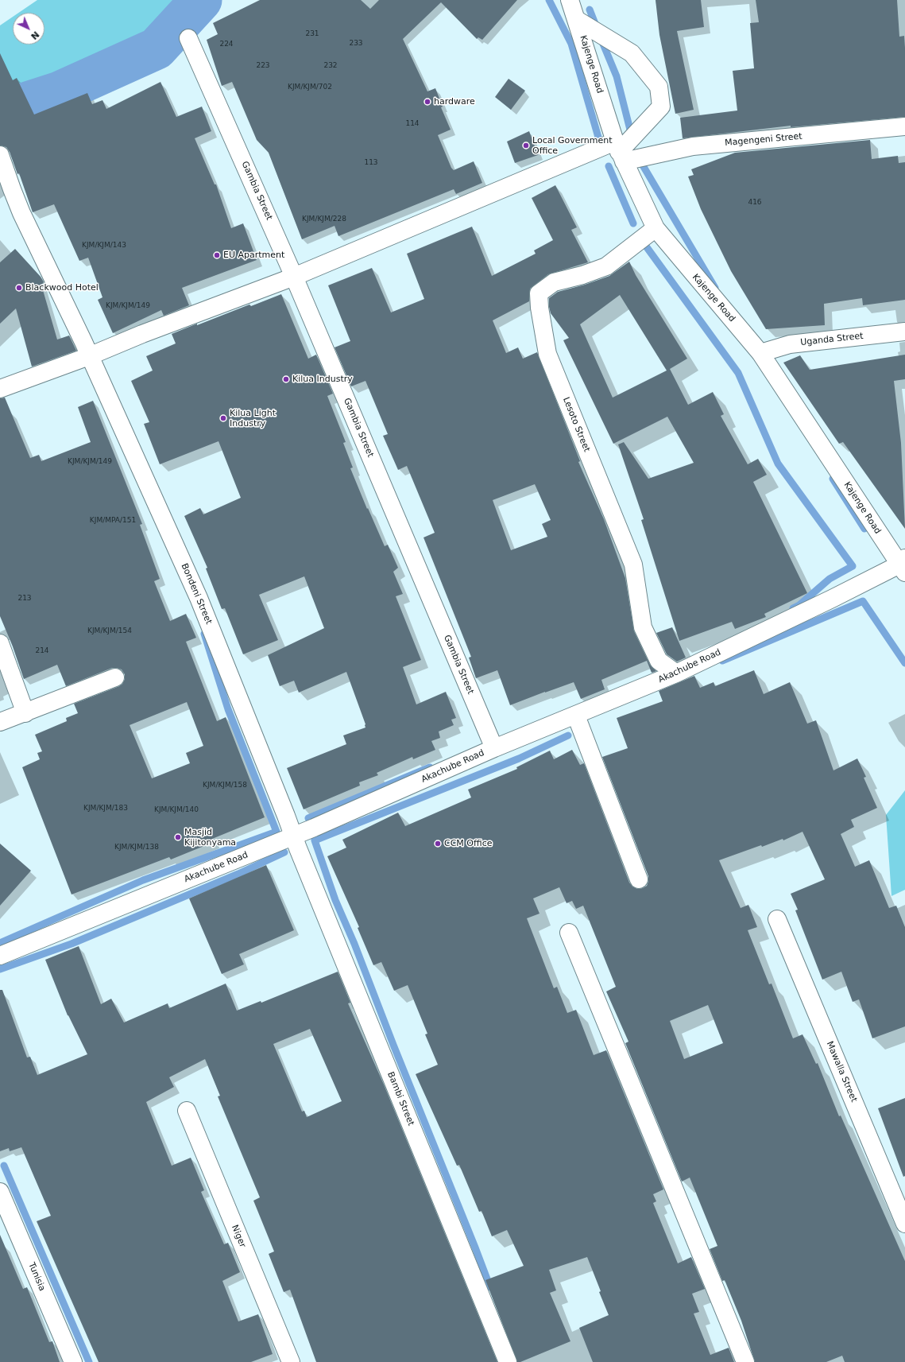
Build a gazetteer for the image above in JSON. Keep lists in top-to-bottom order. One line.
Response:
{"streets":{"street":["Kajenge Road","Magengeni Street","Gambia Street","Uganda Street","Lesoto Street","Bondeni Street","Akachube Road","Mawalla Street","Bambi Street","Niger","Tunisia"]},"crossings":[["Kajenge Road","Magengeni Street"],["Kajenge Road","Uganda Street"],["Kajenge Road","Lesoto Street"],["Kajenge Road","Akachube Road"],["Gambia Street","Akachube Road"],["Lesoto Street","Akachube Road"],["Bondeni Street","Akachube Road"],["Bondeni Street","Bambi Street"],["Akachube Road","Bambi Street"]],"places":["hardware","Local Government Office","EU Apartment","Blackwood Hotel","Kilua Industry","Kilua Light Industry","Masjid Kijitonyama","CCM Office"],"house_numbers":["231","233","224","223","232","KJM/KJM/702","114","113","416","KJM/KJM/228","KJM/KJM/143","KJM/KJM/149","KJM/KJM/149","KJM/MPA/151","213","KJM/KJM/154","214","KJM/KJM/158","KJM/KJM/183","KJM/KJM/140","KJM/KJM/138"],"north":"bottom right"}
